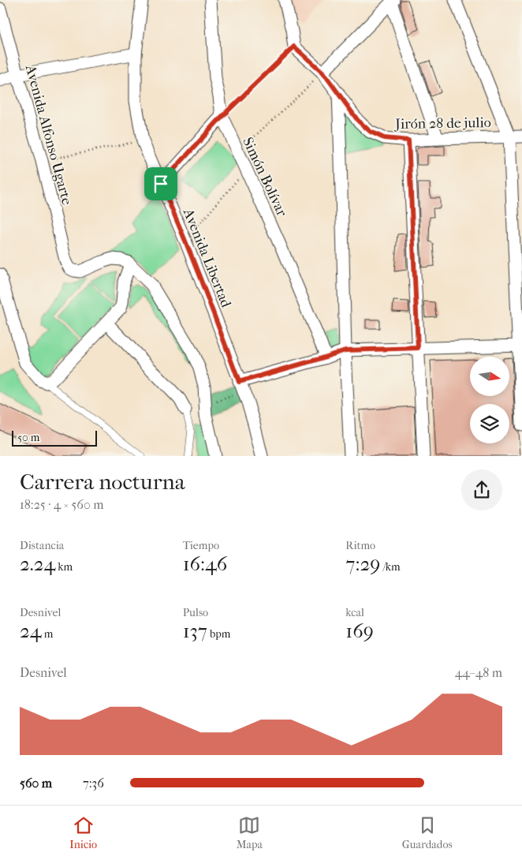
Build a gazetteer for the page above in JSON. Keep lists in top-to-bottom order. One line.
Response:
{"streets":{"street":["Jirón 28 de julio","Avenida Alfonso Ugarte","Simón Bolívar","Avenida Libertad"]},"scale_bar":"50 m","north":"right","page":{"scale":"50 m","heading":["Carrera nocturna","18:25 · 4 × 560 m"],"stats":[["Distancia","2.24 km"],["Tiempo","16:46"],["Ritmo","7:29 /km"],["Desnivel","24 m"],["Pulso","137 bpm"],["kcal","169"]],"chart":["Desnivel","44–48 m"],"list":[{"name":"560 m","note":"7:36"}],"tabs":["Inicio","Mapa","Guardados"]}}
